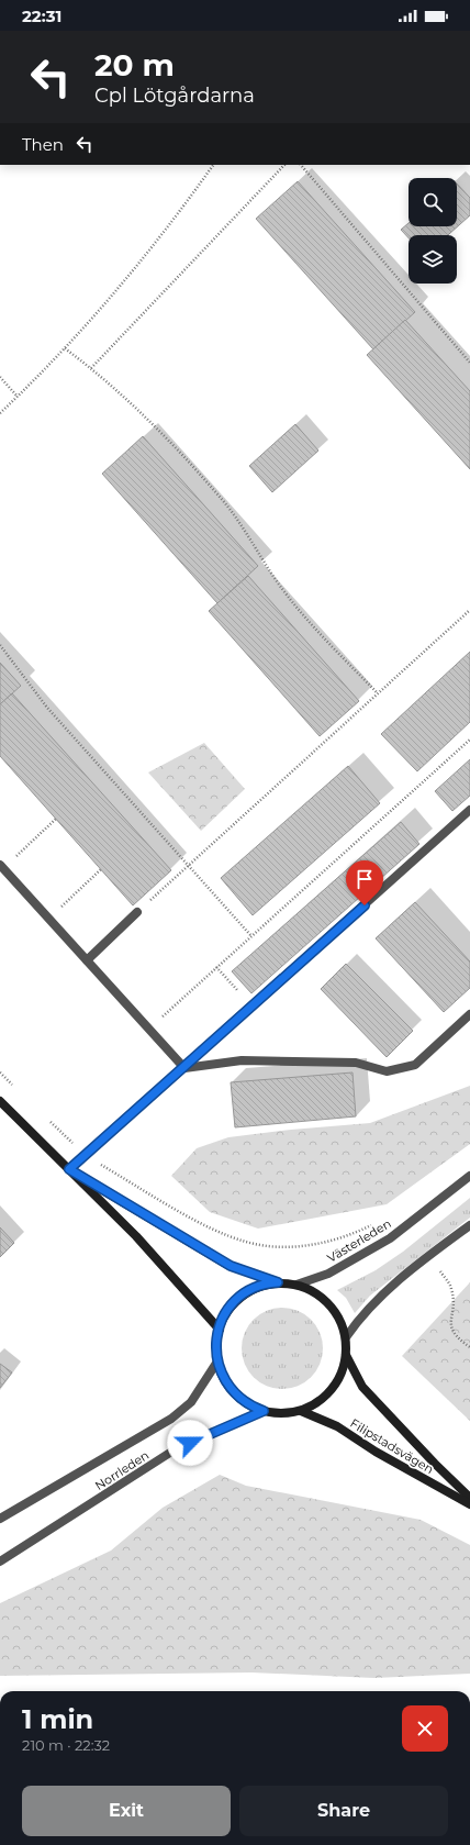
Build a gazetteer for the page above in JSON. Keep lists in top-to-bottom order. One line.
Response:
{"streets":{"main road":["Filipstadsvägen"],"street":["Västerleden","Norrleden"]},"crossings":[["Västerleden","Filipstadsvägen"],["Västerleden","Norrleden"],["Filipstadsvägen","Norrleden"]],"page":{"status":"22:31","turn":["20 m","Cpl Lötgårdarna"],"then":"Then","heading":["1 min","210 m · 22:32"],"buttons":["Exit","Share"]}}
